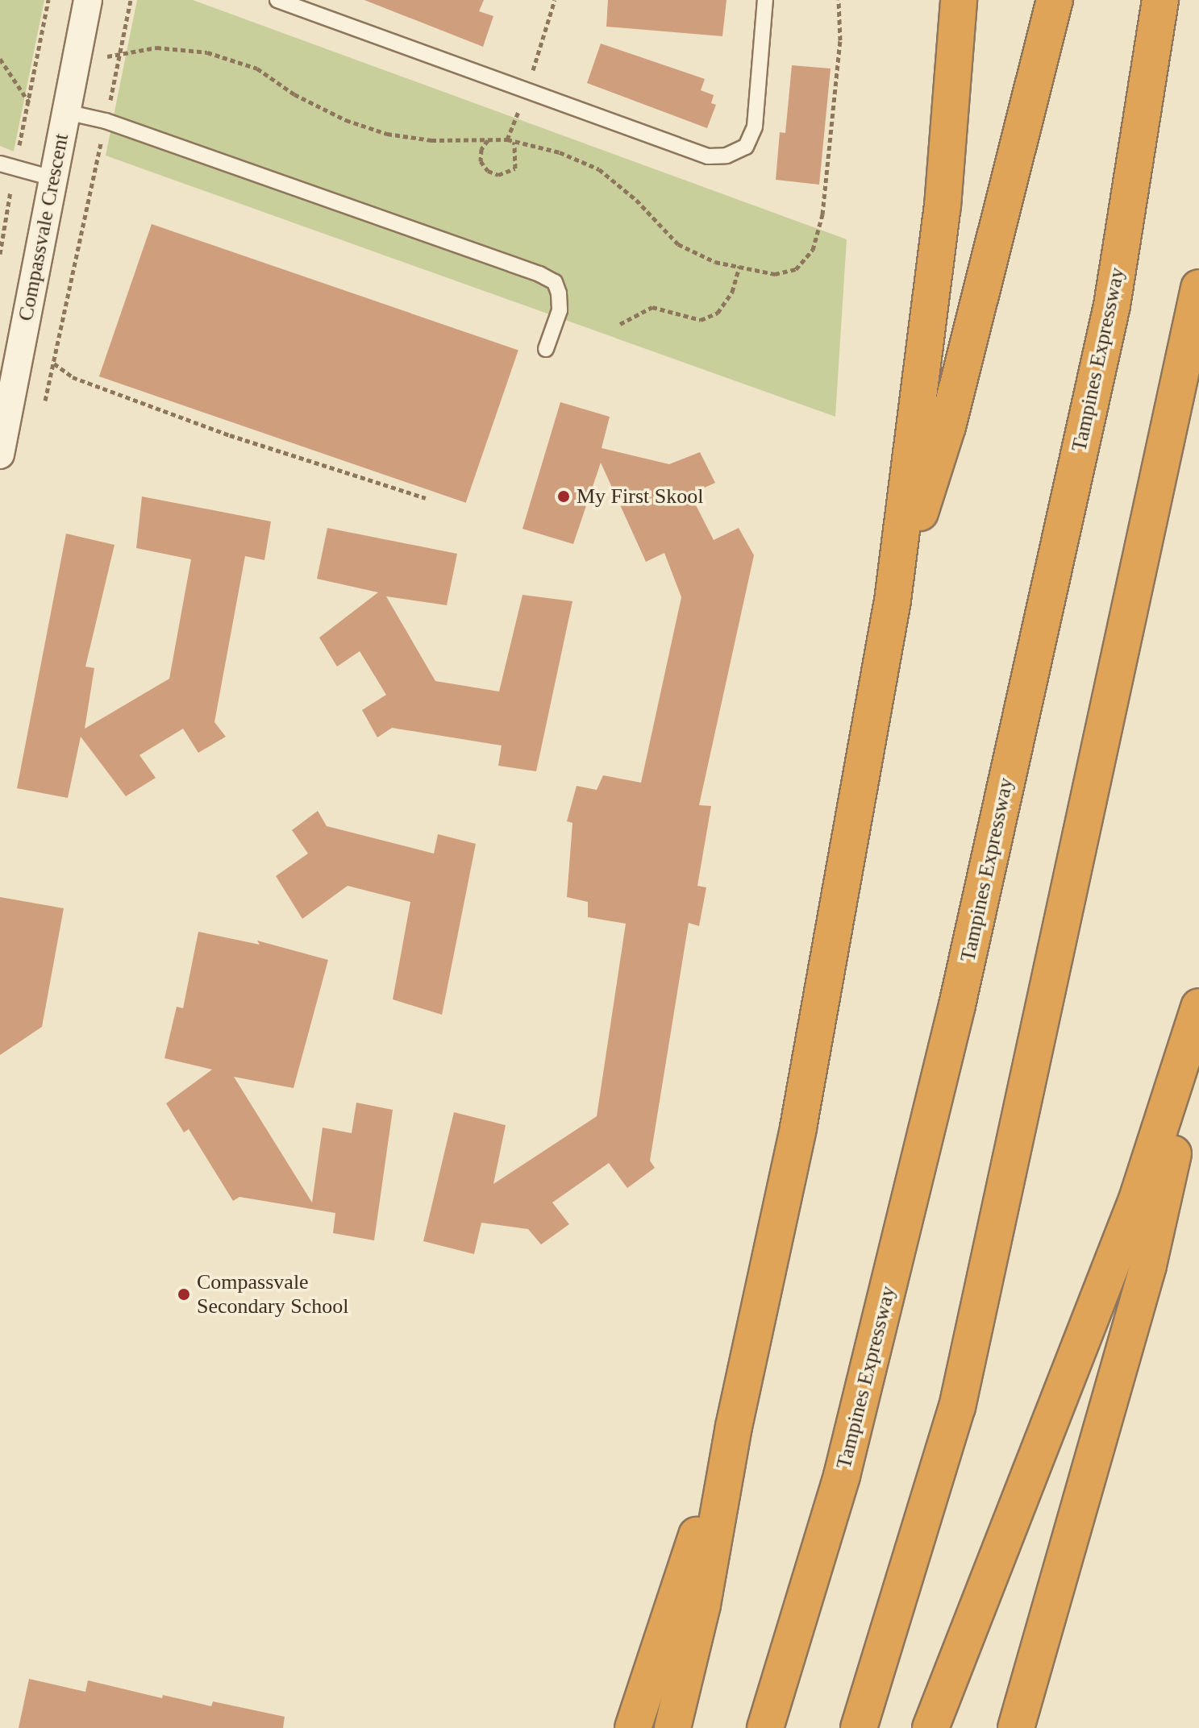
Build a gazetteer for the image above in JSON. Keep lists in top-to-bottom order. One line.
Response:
{"streets":{"highway":["Tampines Expressway"],"street":["Compassvale Crescent"]},"places":["My First Skool","Compassvale Secondary School"]}
